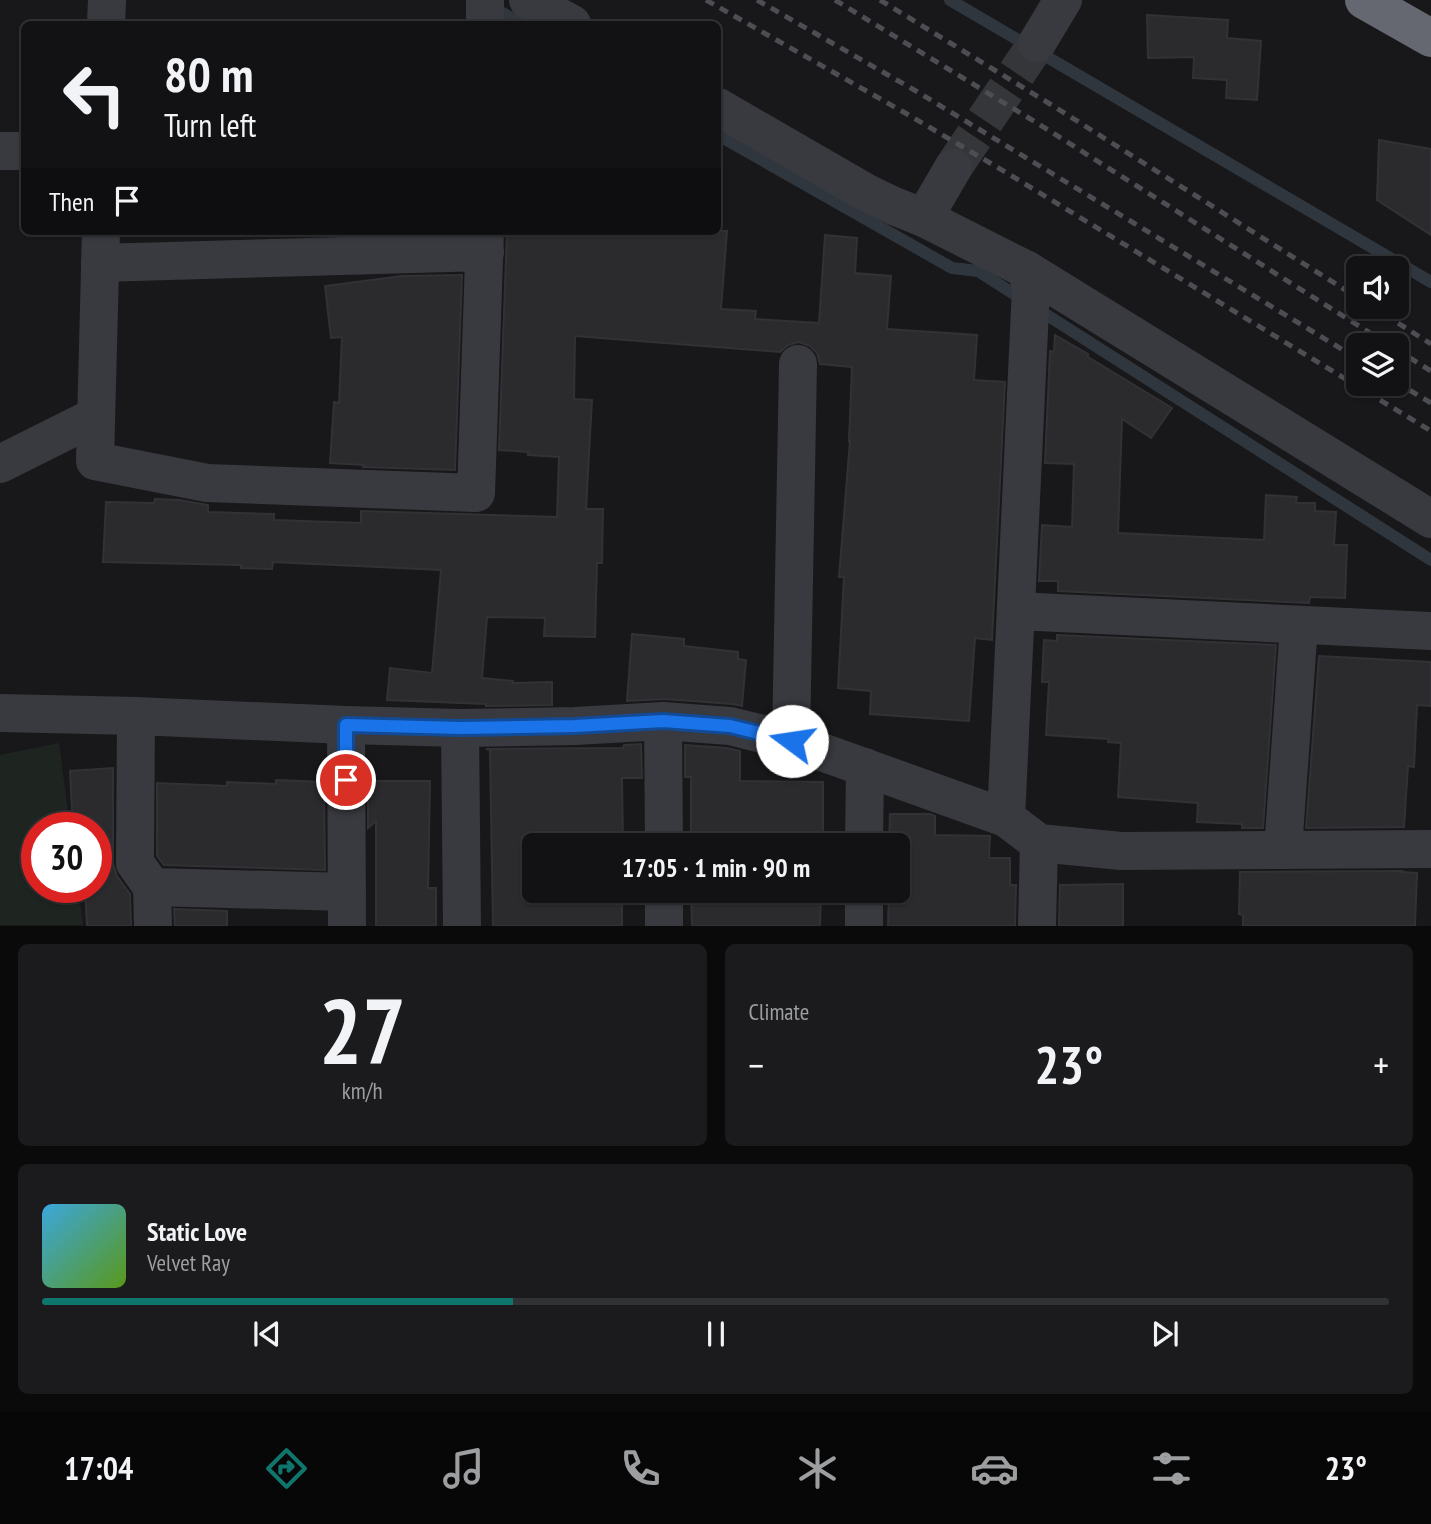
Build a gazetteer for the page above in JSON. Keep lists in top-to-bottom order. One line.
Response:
{"page":{"turn":["80 m","Turn left"],"then":"Then","limit":"30","trip":"17:05 · 1 min · 90 m","tile":[["27","km/h"],"Climate"],"heat":["−","23°","+"],"song":["Static Love","Velvet Ray"],"tabs":["17:04","23°"]}}
